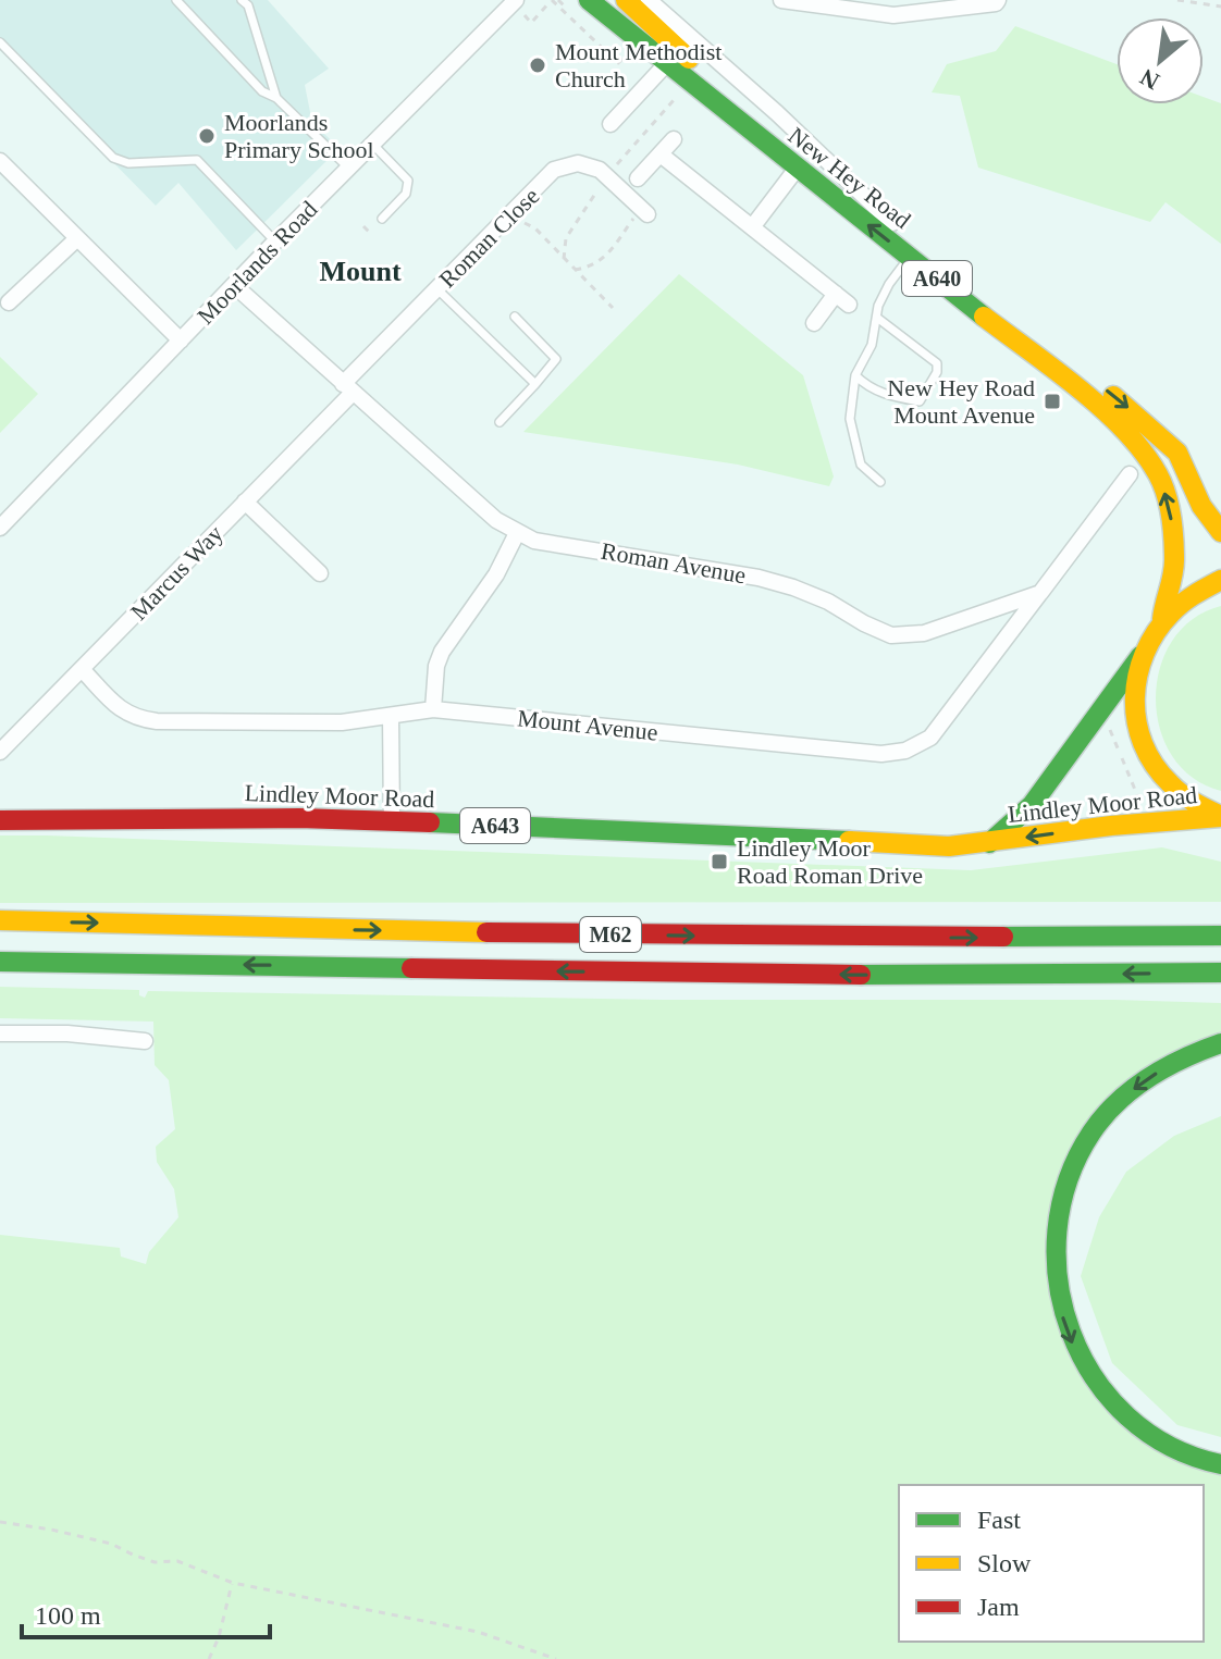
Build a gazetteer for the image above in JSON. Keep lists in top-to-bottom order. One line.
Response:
{"streets":{"main road":["New Hey Road","A640","Lindley Moor Road","A643","M62"],"street":["Roman Close","Moorlands Road","Roman Avenue","Marcus Way","Mount Avenue"]},"crossings":[["New Hey Road","A640"],["Roman Close","Roman Avenue"],["Roman Close","Marcus Way"],["Moorlands Road","Roman Avenue"],["A640","Lindley Moor Road"],["Roman Avenue","Marcus Way"],["Roman Avenue","Mount Avenue"],["Marcus Way","Mount Avenue"]],"districts":["Mount"],"places":{"other":["Mount Methodist Church","Moorlands Primary School"],"transit":["New Hey Road Mount Avenue","Lindley Moor Road Roman Drive"]},"legend":["Fast","Slow","Jam"],"scale_bar":"100 m","north":"bottom left"}
